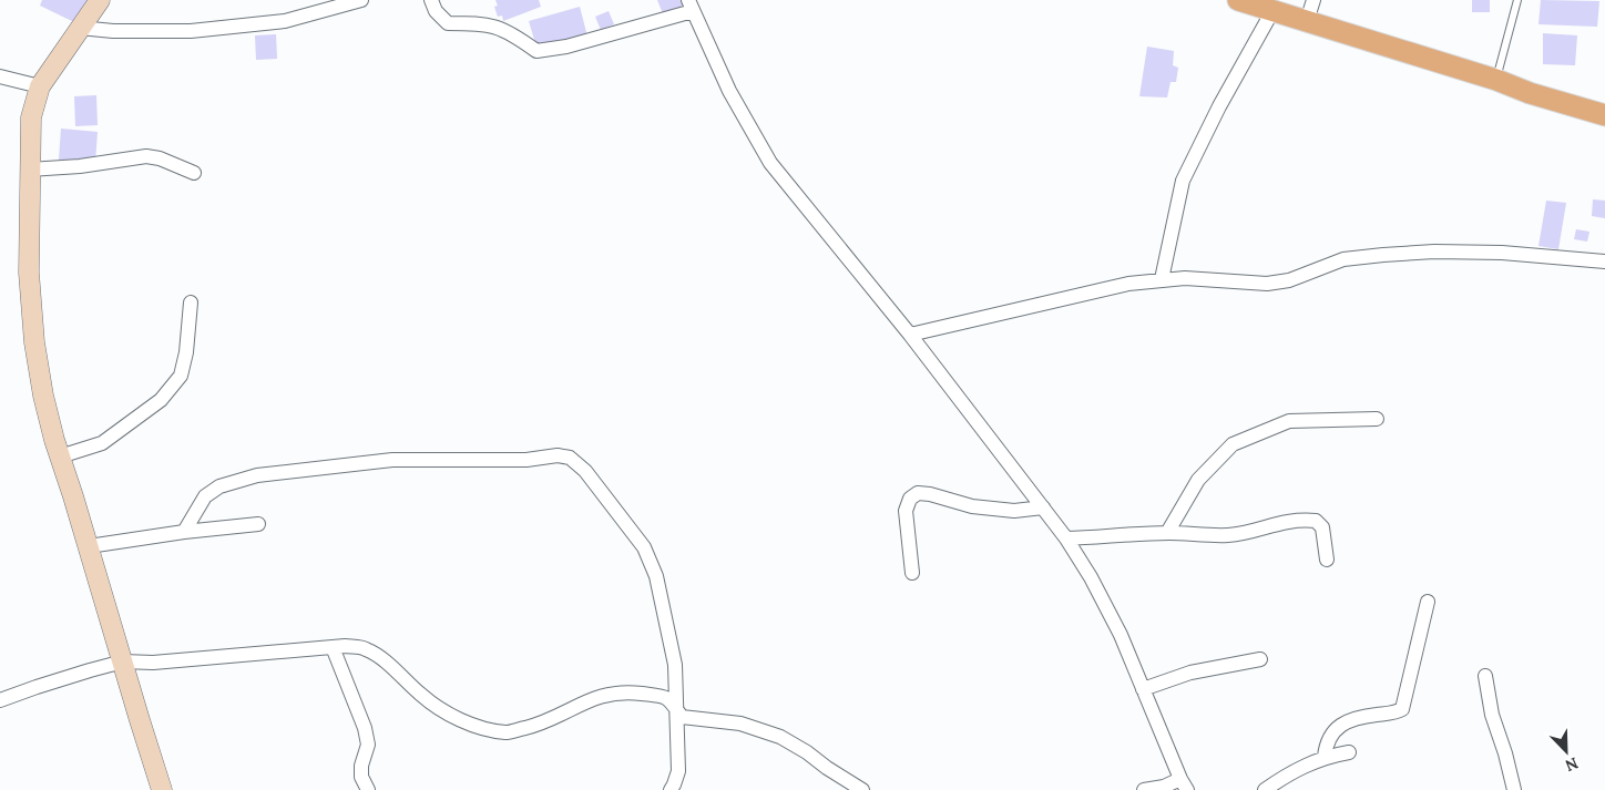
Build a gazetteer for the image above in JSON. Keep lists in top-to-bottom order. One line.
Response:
{"north":"bottom right"}
